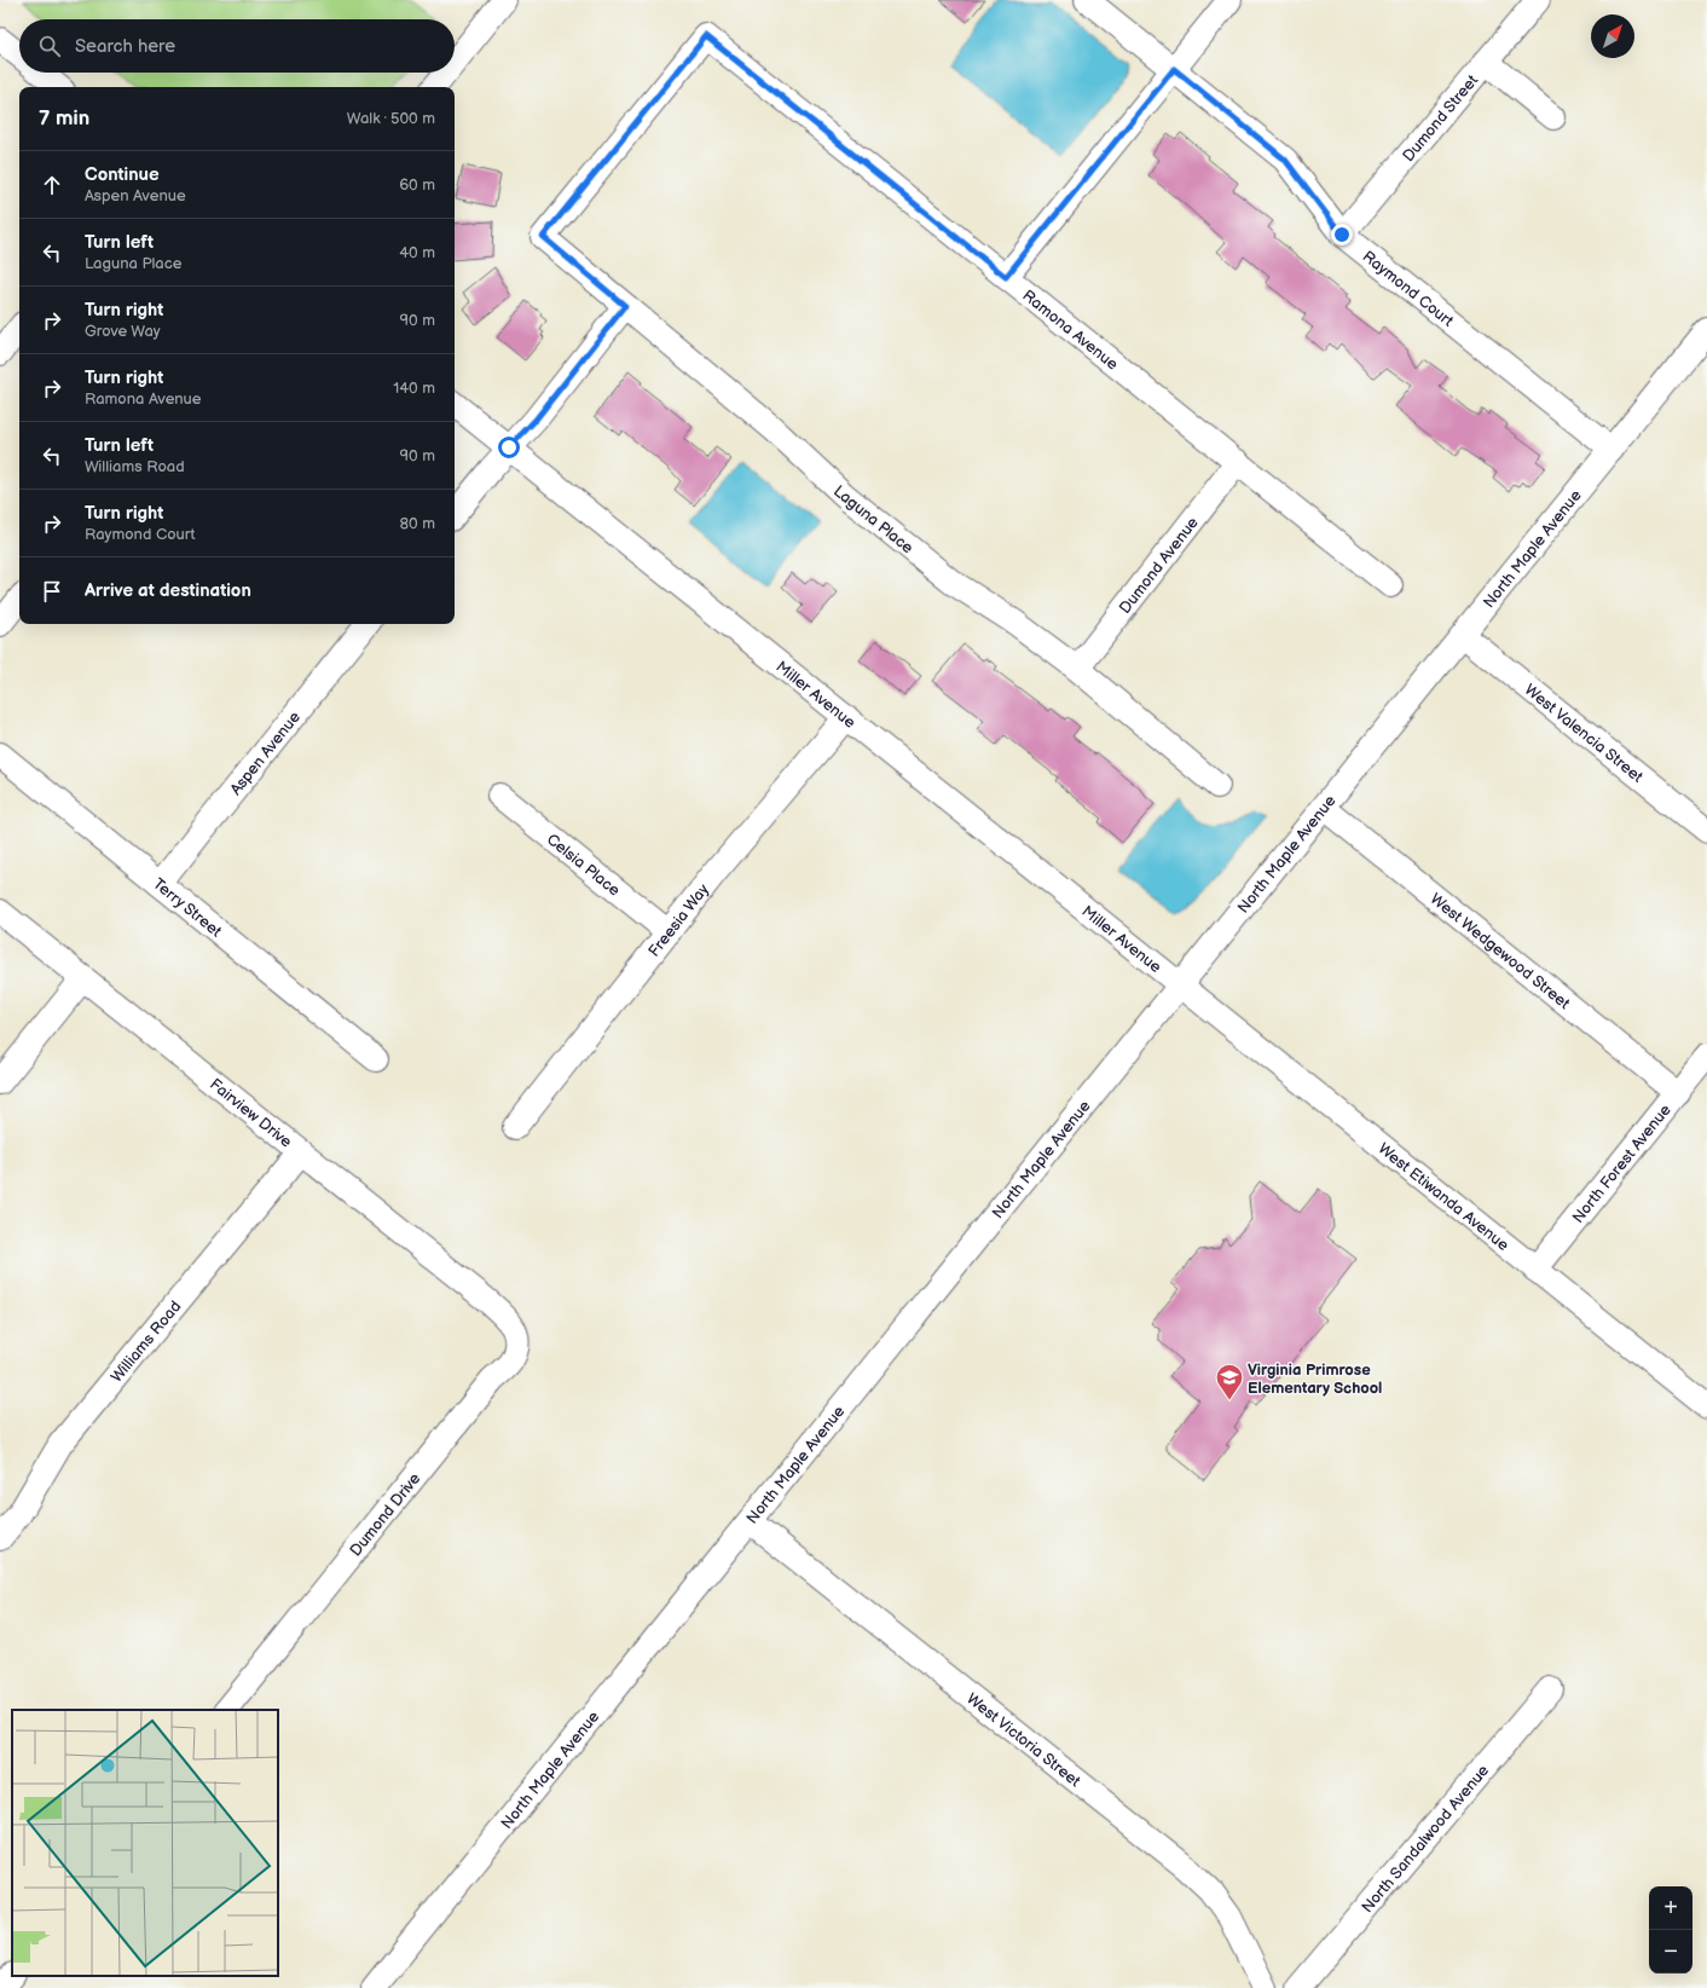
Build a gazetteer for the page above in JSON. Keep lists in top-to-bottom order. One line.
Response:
{"streets":{"street":["Dumond Street","Raymond Court","Ramona Avenue","Laguna Place","North Maple Avenue","Dumond Avenue","Miller Avenue","West Valencia Street","Aspen Avenue","Celsia Place","Terry Street","Freesia Way","West Wedgewood Street","Fairview Drive","North Forest Avenue","West Etiwanda Avenue","Williams Road","Dumond Drive","West Victoria Street","North Sandalwood Avenue"]},"crossings":[["Dumond Street","Raymond Court"],["Raymond Court","North Maple Avenue"],["Ramona Avenue","Laguna Place"],["Ramona Avenue","Dumond Avenue"],["Laguna Place","Dumond Avenue"],["North Maple Avenue","Miller Avenue"],["North Maple Avenue","West Valencia Street"],["North Maple Avenue","West Wedgewood Street"],["North Maple Avenue","West Etiwanda Avenue"],["North Maple Avenue","West Victoria Street"],["Miller Avenue","Freesia Way"],["Miller Avenue","West Etiwanda Avenue"],["Aspen Avenue","Terry Street"],["Celsia Place","Freesia Way"],["West Wedgewood Street","North Forest Avenue"],["Fairview Drive","Williams Road"],["Fairview Drive","Dumond Drive"],["North Forest Avenue","West Etiwanda Avenue"]],"places":{"school or university":["Virginia Primrose Elementary School"]},"north":"top right","page":{"search":"Search here","heading":["7 min","Walk · 500 m"],"list":[["Continue","Aspen Avenue","60 m"],["Turn left","Laguna Place","40 m"],["Turn right","Grove Way","90 m"],["Turn right","Ramona Avenue","140 m"],["Turn left","Williams Road","90 m"],["Turn right","Raymond Court","80 m"],"Arrive at destination"],"map_buttons":["+","−"]}}
